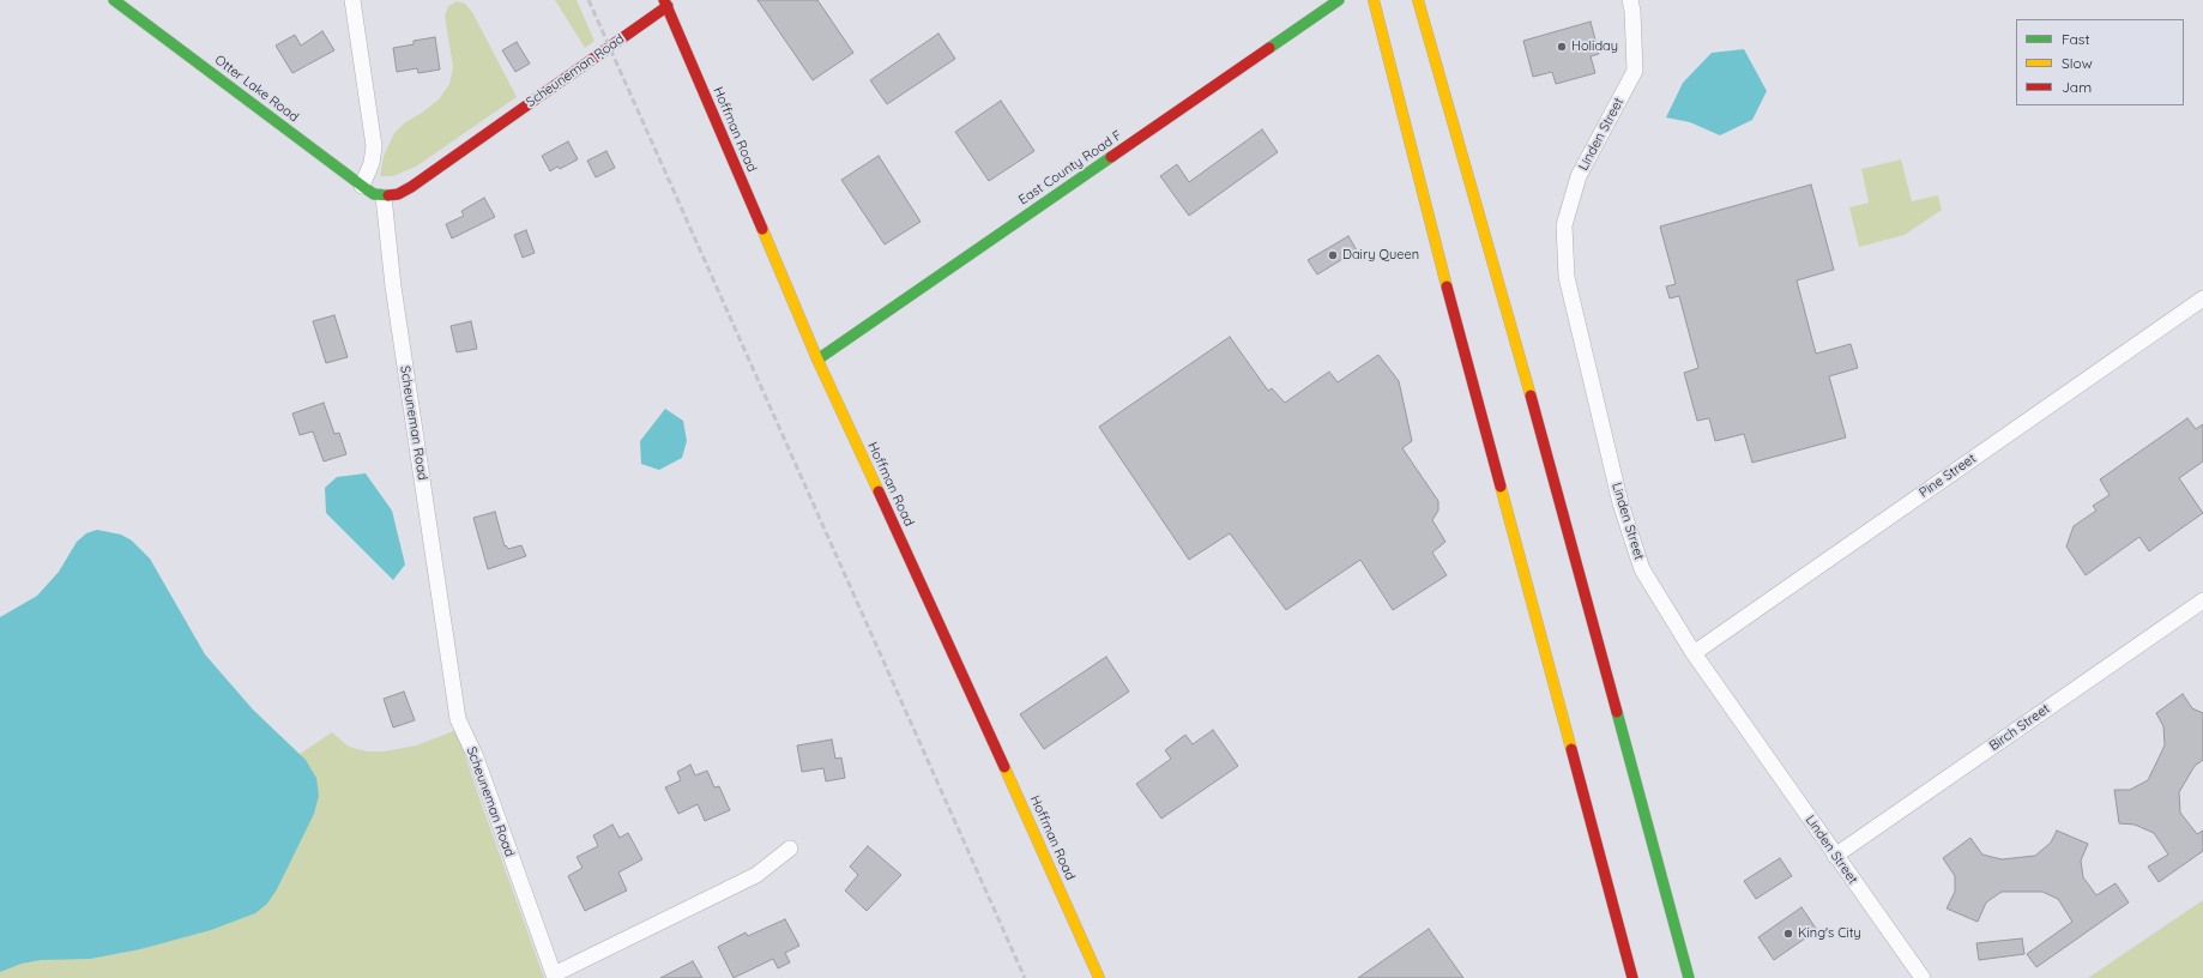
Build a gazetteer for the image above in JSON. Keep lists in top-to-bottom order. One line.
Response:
{"streets":{"street":["Scheuneman Road","Otter Lake Road","Hoffman Road","Linden Street","East County Road F","Pine Street","Birch Street"]},"crossings":[["Scheuneman Road","Otter Lake Road"],["Scheuneman Road","Hoffman Road"],["Hoffman Road","East County Road F"],["Linden Street","Pine Street"],["Linden Street","Birch Street"]],"places":["Holiday","Dairy Queen","King's City"],"legend":["Fast","Slow","Jam"]}
